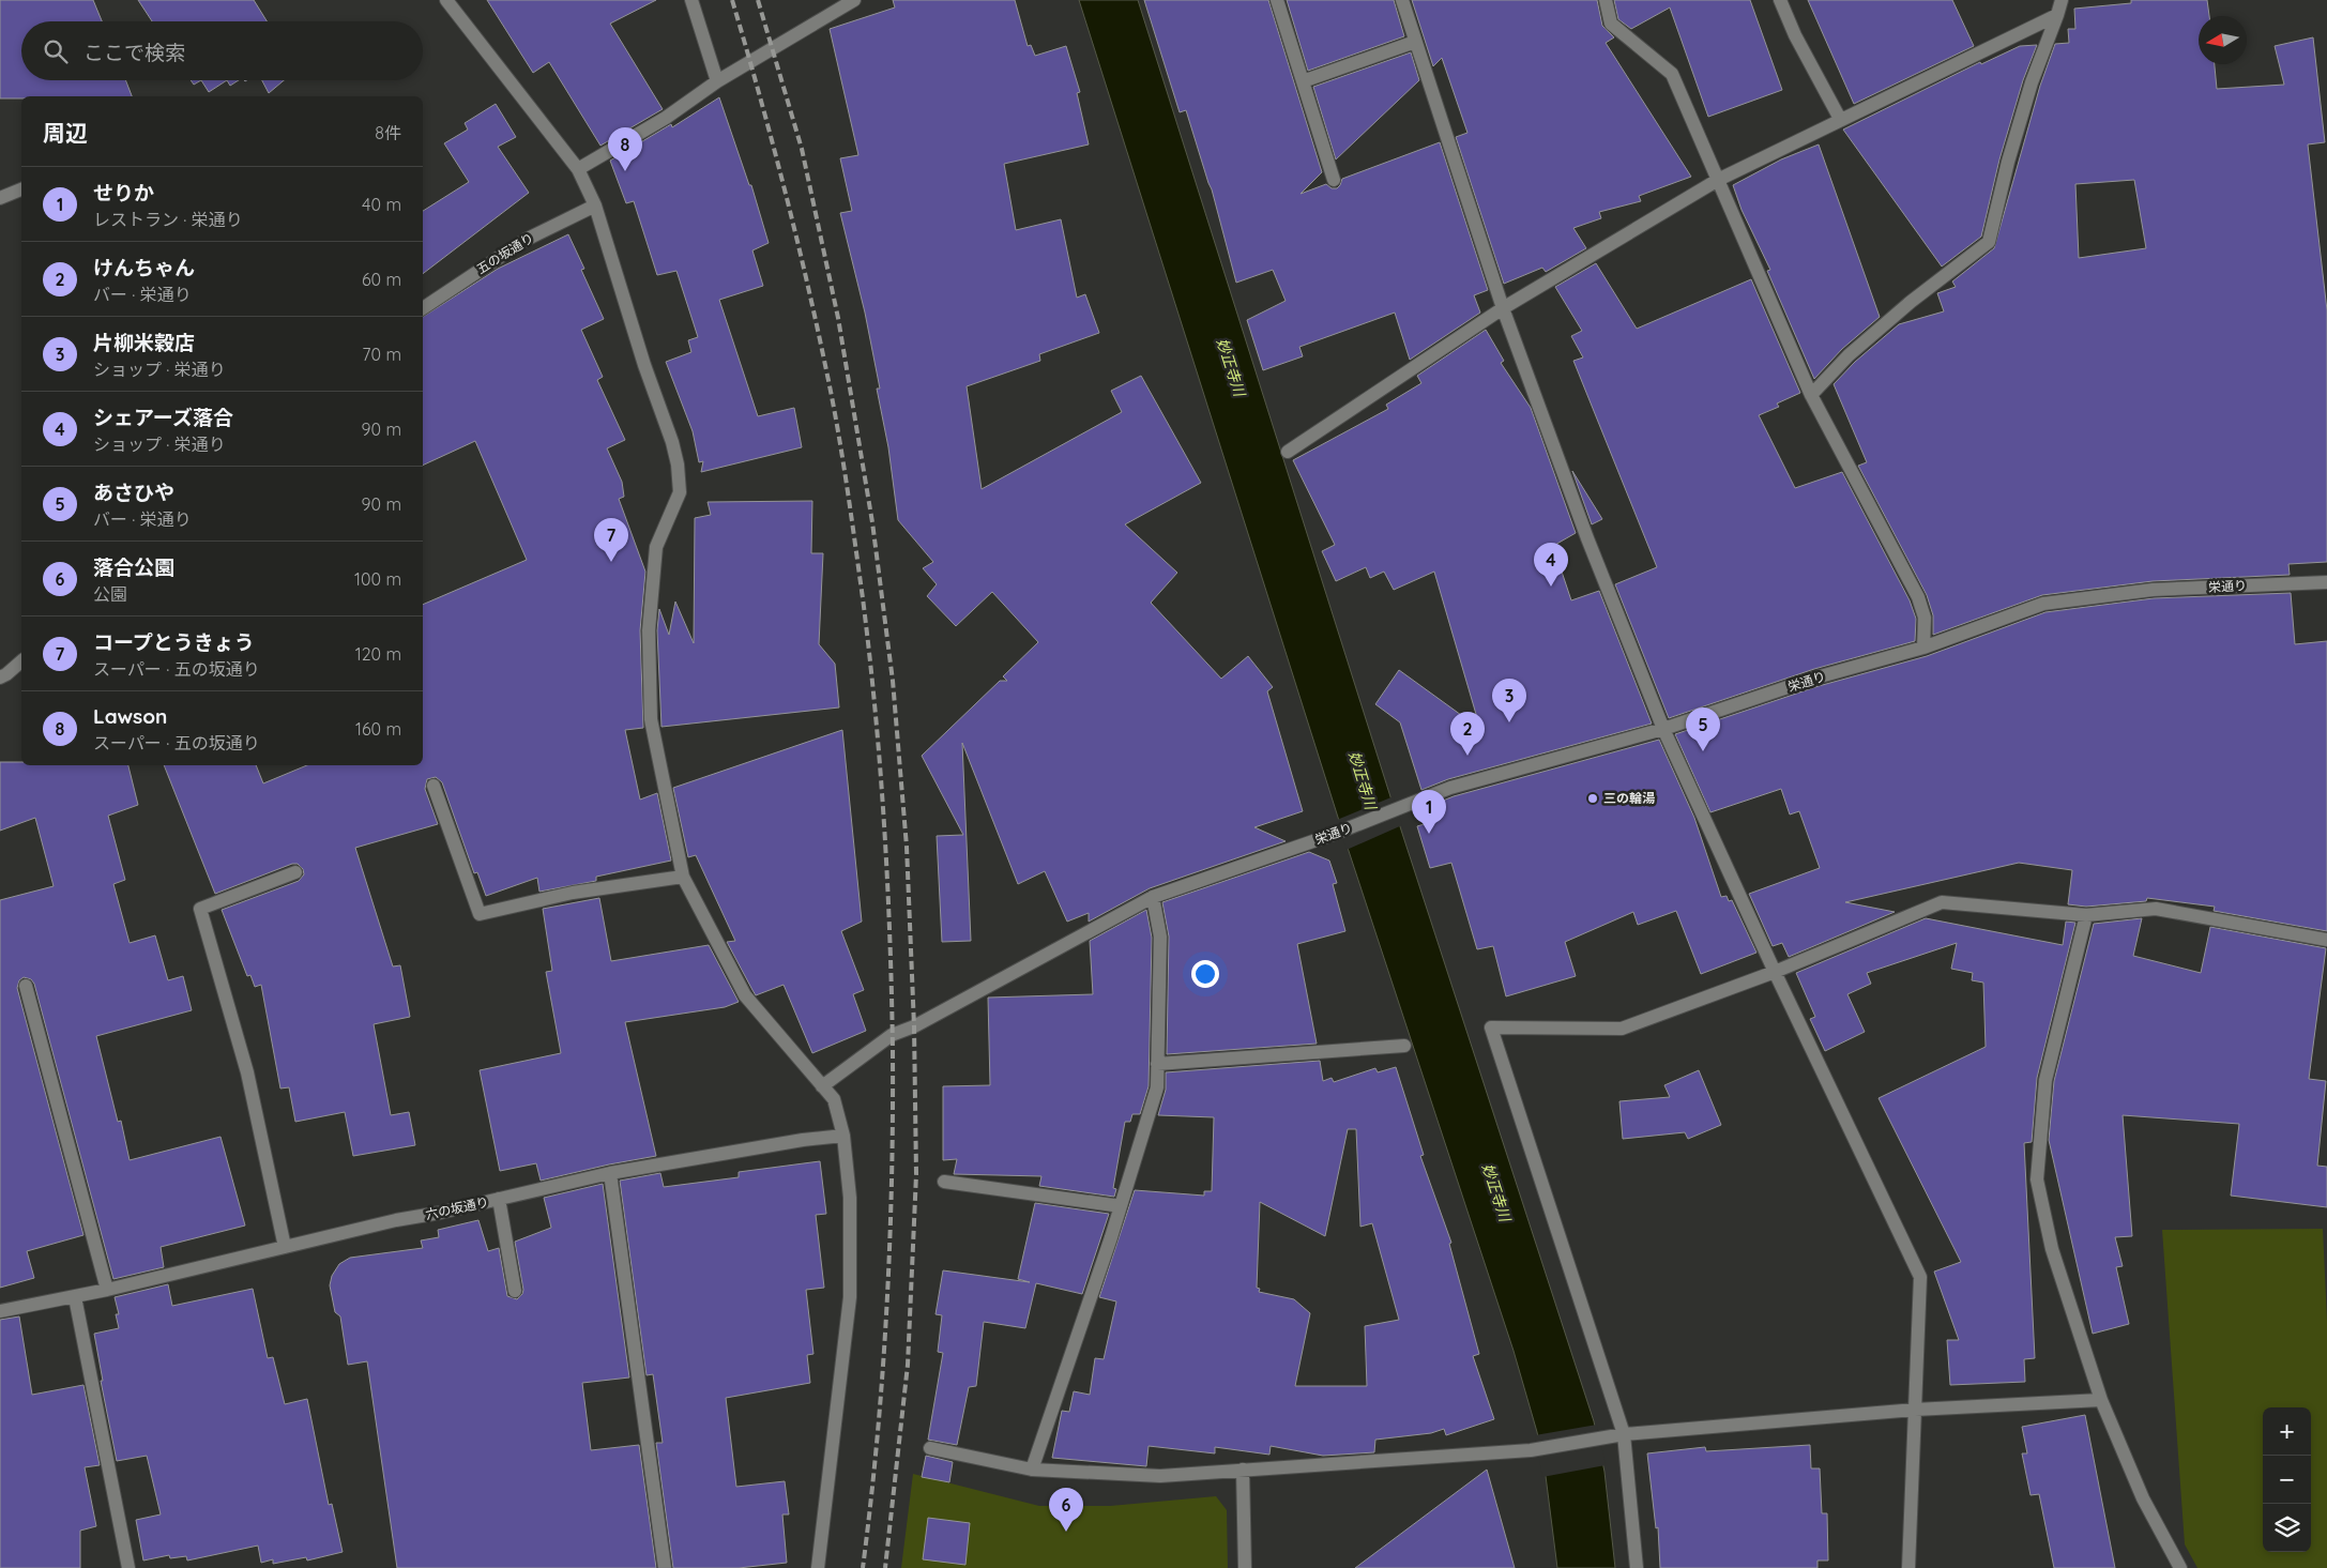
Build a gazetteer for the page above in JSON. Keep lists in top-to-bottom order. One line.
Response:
{"streets":{"street":["五の坂通り","栄通り","六の坂通り"]},"water":["妙正寺川"],"places":["三の輪湯"],"north":"left","page":{"search":"ここで検索","heading":["周辺","8件"],"pins":["8","7","4","3","5","2","1","6"],"list":[{"mark":"1","name":"せりか","note":"レストラン · 栄通り","value":"40 m"},{"mark":"2","name":"けんちゃん","note":"バー · 栄通り","value":"60 m"},{"mark":"3","name":"片柳米穀店","note":"ショップ · 栄通り","value":"70 m"},{"mark":"4","name":"シェアーズ落合","note":"ショップ · 栄通り","value":"90 m"},{"mark":"5","name":"あさひや","note":"バー · 栄通り","value":"90 m"},{"mark":"6","name":"落合公園","note":"公園","value":"100 m"},{"mark":"7","name":"コープとうきょう","note":"スーパー · 五の坂通り","value":"120 m"},{"mark":"8","name":"Lawson","note":"スーパー · 五の坂通り","value":"160 m"}],"map_buttons":["+","−"]}}
